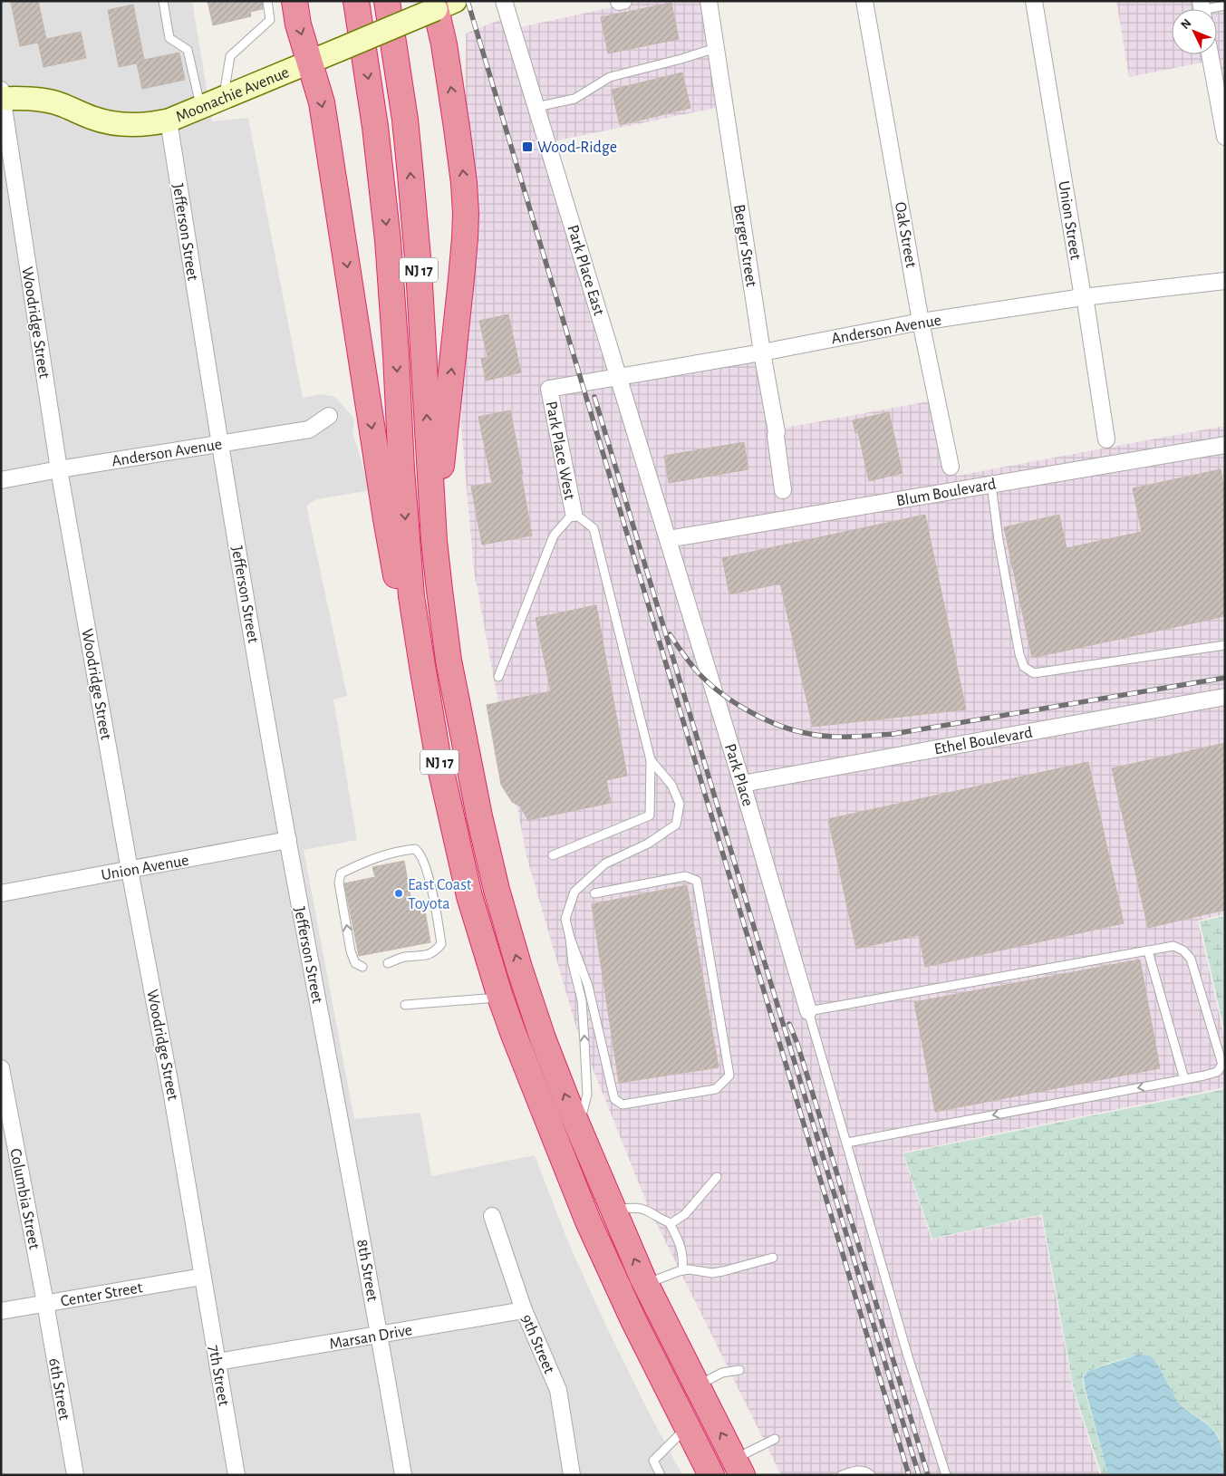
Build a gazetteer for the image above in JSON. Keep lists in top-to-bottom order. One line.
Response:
{"streets":{"highway":["NJ 17"],"main road":["Moonachie Avenue"],"street":["Union Street","Jefferson Street","Oak Street","Berger Street","Park Place East","Woodridge Street","Anderson Avenue","Park Place West","Blum Boulevard","Ethel Boulevard","Park Place","Union Avenue","Columbia Street","8th Street","Center Street","Marsan Drive","9th Street","7th Street","6th Street"]},"crossings":[["Moonachie Avenue","Jefferson Street"],["Moonachie Avenue","Woodridge Street"],["Union Street","Anderson Avenue"],["Jefferson Street","Anderson Avenue"],["Jefferson Street","Union Avenue"],["Jefferson Street","8th Street"],["Oak Street","Anderson Avenue"],["Berger Street","Anderson Avenue"],["Park Place East","Anderson Avenue"],["Park Place East","Blum Boulevard"],["Park Place East","Park Place"],["Woodridge Street","Anderson Avenue"],["Woodridge Street","Union Avenue"],["Woodridge Street","Center Street"],["Woodridge Street","7th Street"],["Anderson Avenue","Park Place West"],["Blum Boulevard","Park Place"],["Ethel Boulevard","Park Place"],["Columbia Street","Center Street"],["Columbia Street","6th Street"],["8th Street","Marsan Drive"],["Center Street","7th Street"],["Center Street","6th Street"],["Marsan Drive","9th Street"],["Marsan Drive","7th Street"]],"places":{"transit":["Wood-Ridge"],"other":["East Coast Toyota"]},"north":"top left"}
